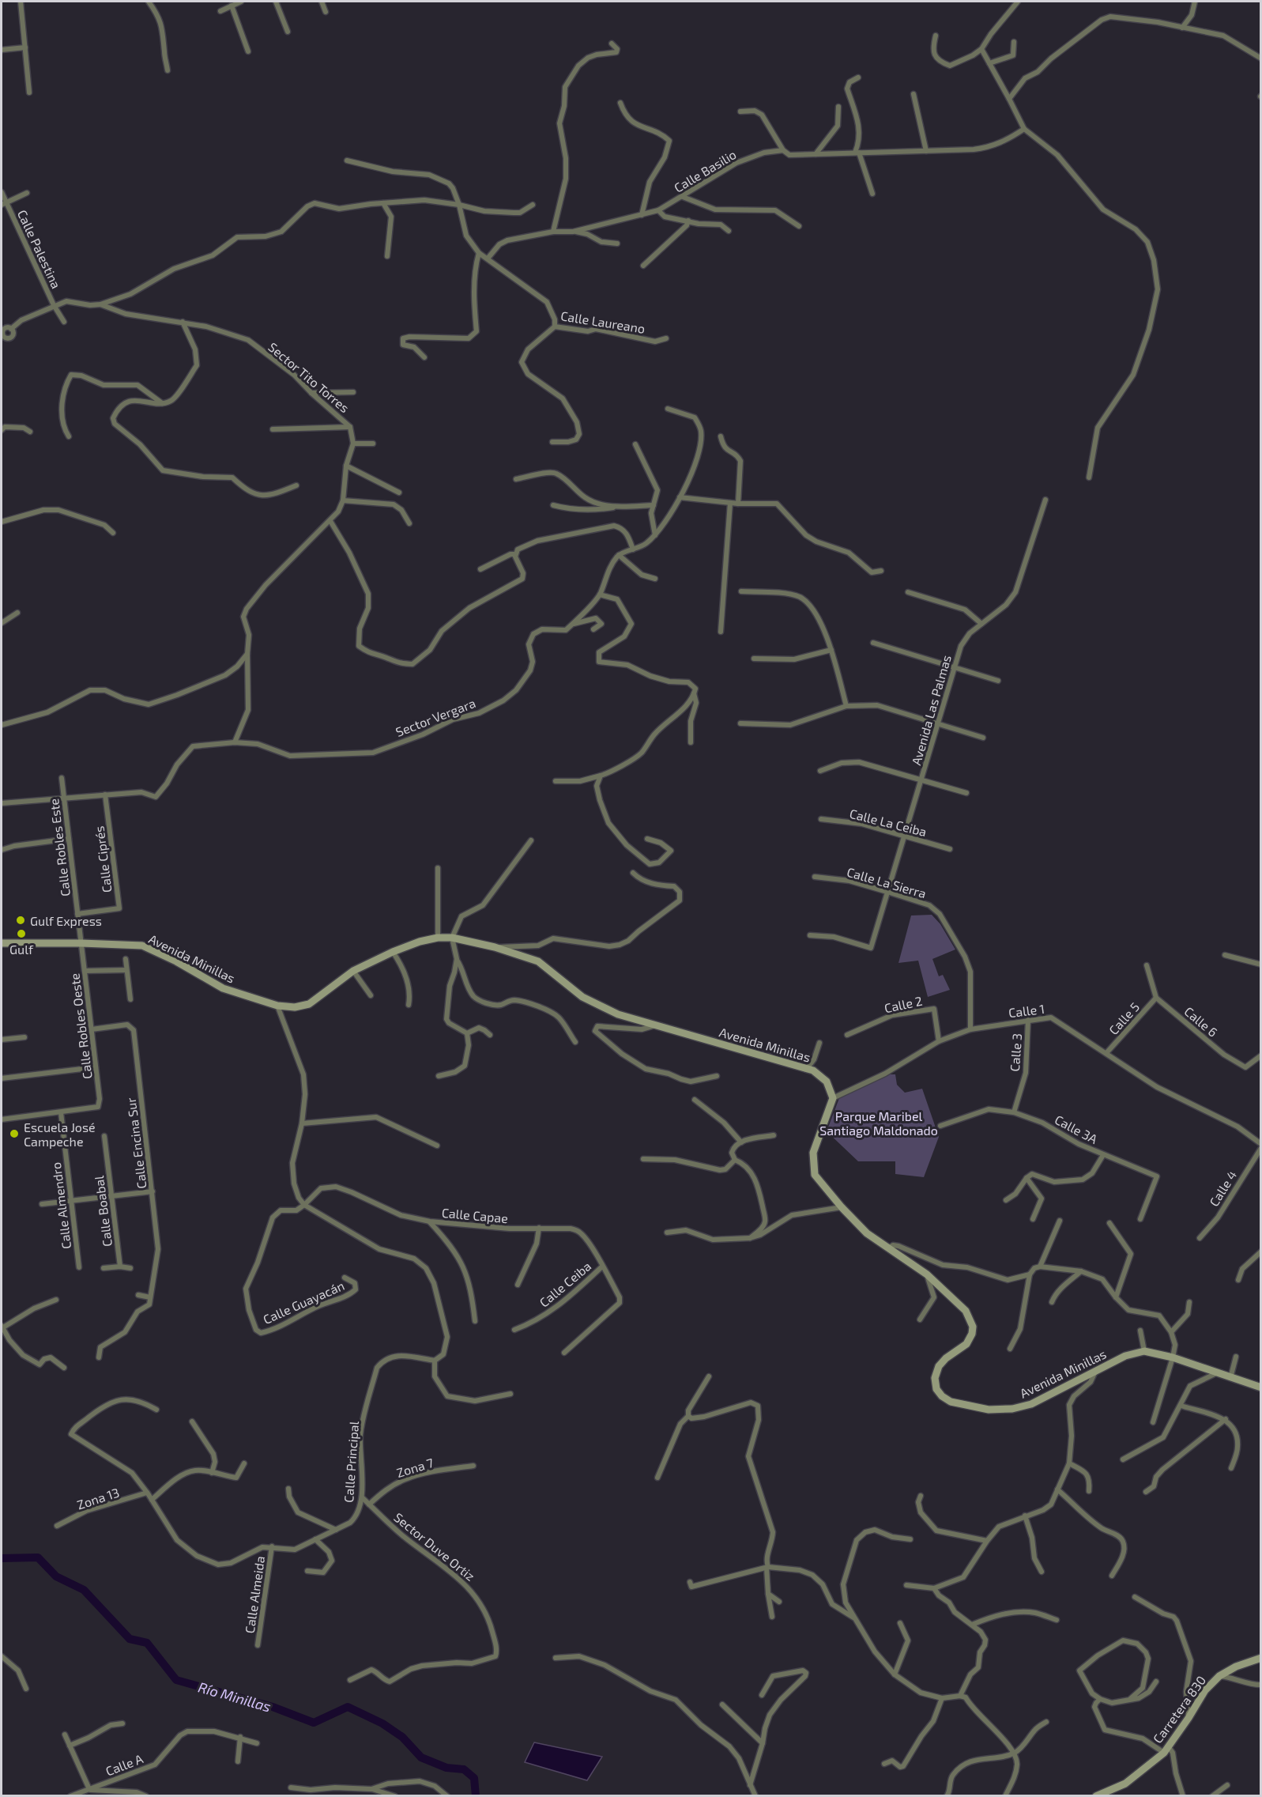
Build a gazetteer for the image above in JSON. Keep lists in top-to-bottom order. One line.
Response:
{"streets":{"street":["Calle Basilio","Calle Palestina","Calle Laureano","Sector Tito Torres","Avenida Las Palmas","Sector Vergara","Calle La Ceiba","Calle Robles Este","Calle Ciprés","Calle La Sierra","Avenida Minillas","Calle 2","Calle 1","Calle 5","Calle 6","Calle Robles Oeste","Calle 3","Calle 3A","Calle Encina Sur","Calle 4","Calle Almendro","Calle Boabal","Calle Capae","Calle Ceiba","Calle Guayacán","Calle Principal","Zona 7","Zona 13","Sector Duve Ortiz","Calle Almeida","Carretera 830","Calle A"]},"crossings":[["Calle Basilio","Calle Laureano"],["Sector Tito Torres","Sector Vergara"],["Avenida Las Palmas","Calle La Ceiba"],["Avenida Las Palmas","Calle La Sierra"],["Sector Vergara","Calle Ciprés"],["Calle Robles Este","Calle Ciprés"],["Calle Robles Este","Avenida Minillas"],["Calle Robles Este","Calle Robles Oeste"],["Calle La Sierra","Calle 1"],["Avenida Minillas","Calle 1"],["Avenida Minillas","Calle Robles Oeste"],["Calle 2","Calle 1"],["Calle 1","Calle 5"],["Calle 1","Calle 3"],["Calle 5","Calle 6"],["Calle Robles Oeste","Calle Encina Sur"],["Calle Robles Oeste","Calle Almendro"],["Calle 3","Calle 3A"],["Calle Capae","Calle Ceiba"],["Calle Capae","Calle Guayacán"],["Calle Principal","Zona 13"],["Calle Principal","Sector Duve Ortiz"],["Calle Principal","Calle Almeida"],["Zona 7","Sector Duve Ortiz"]],"water":["Río Minillas"],"parks":["Parque Maribel Santiago Maldonado"],"places":["Gulf Express","Gulf","Escuela José Campeche"]}
